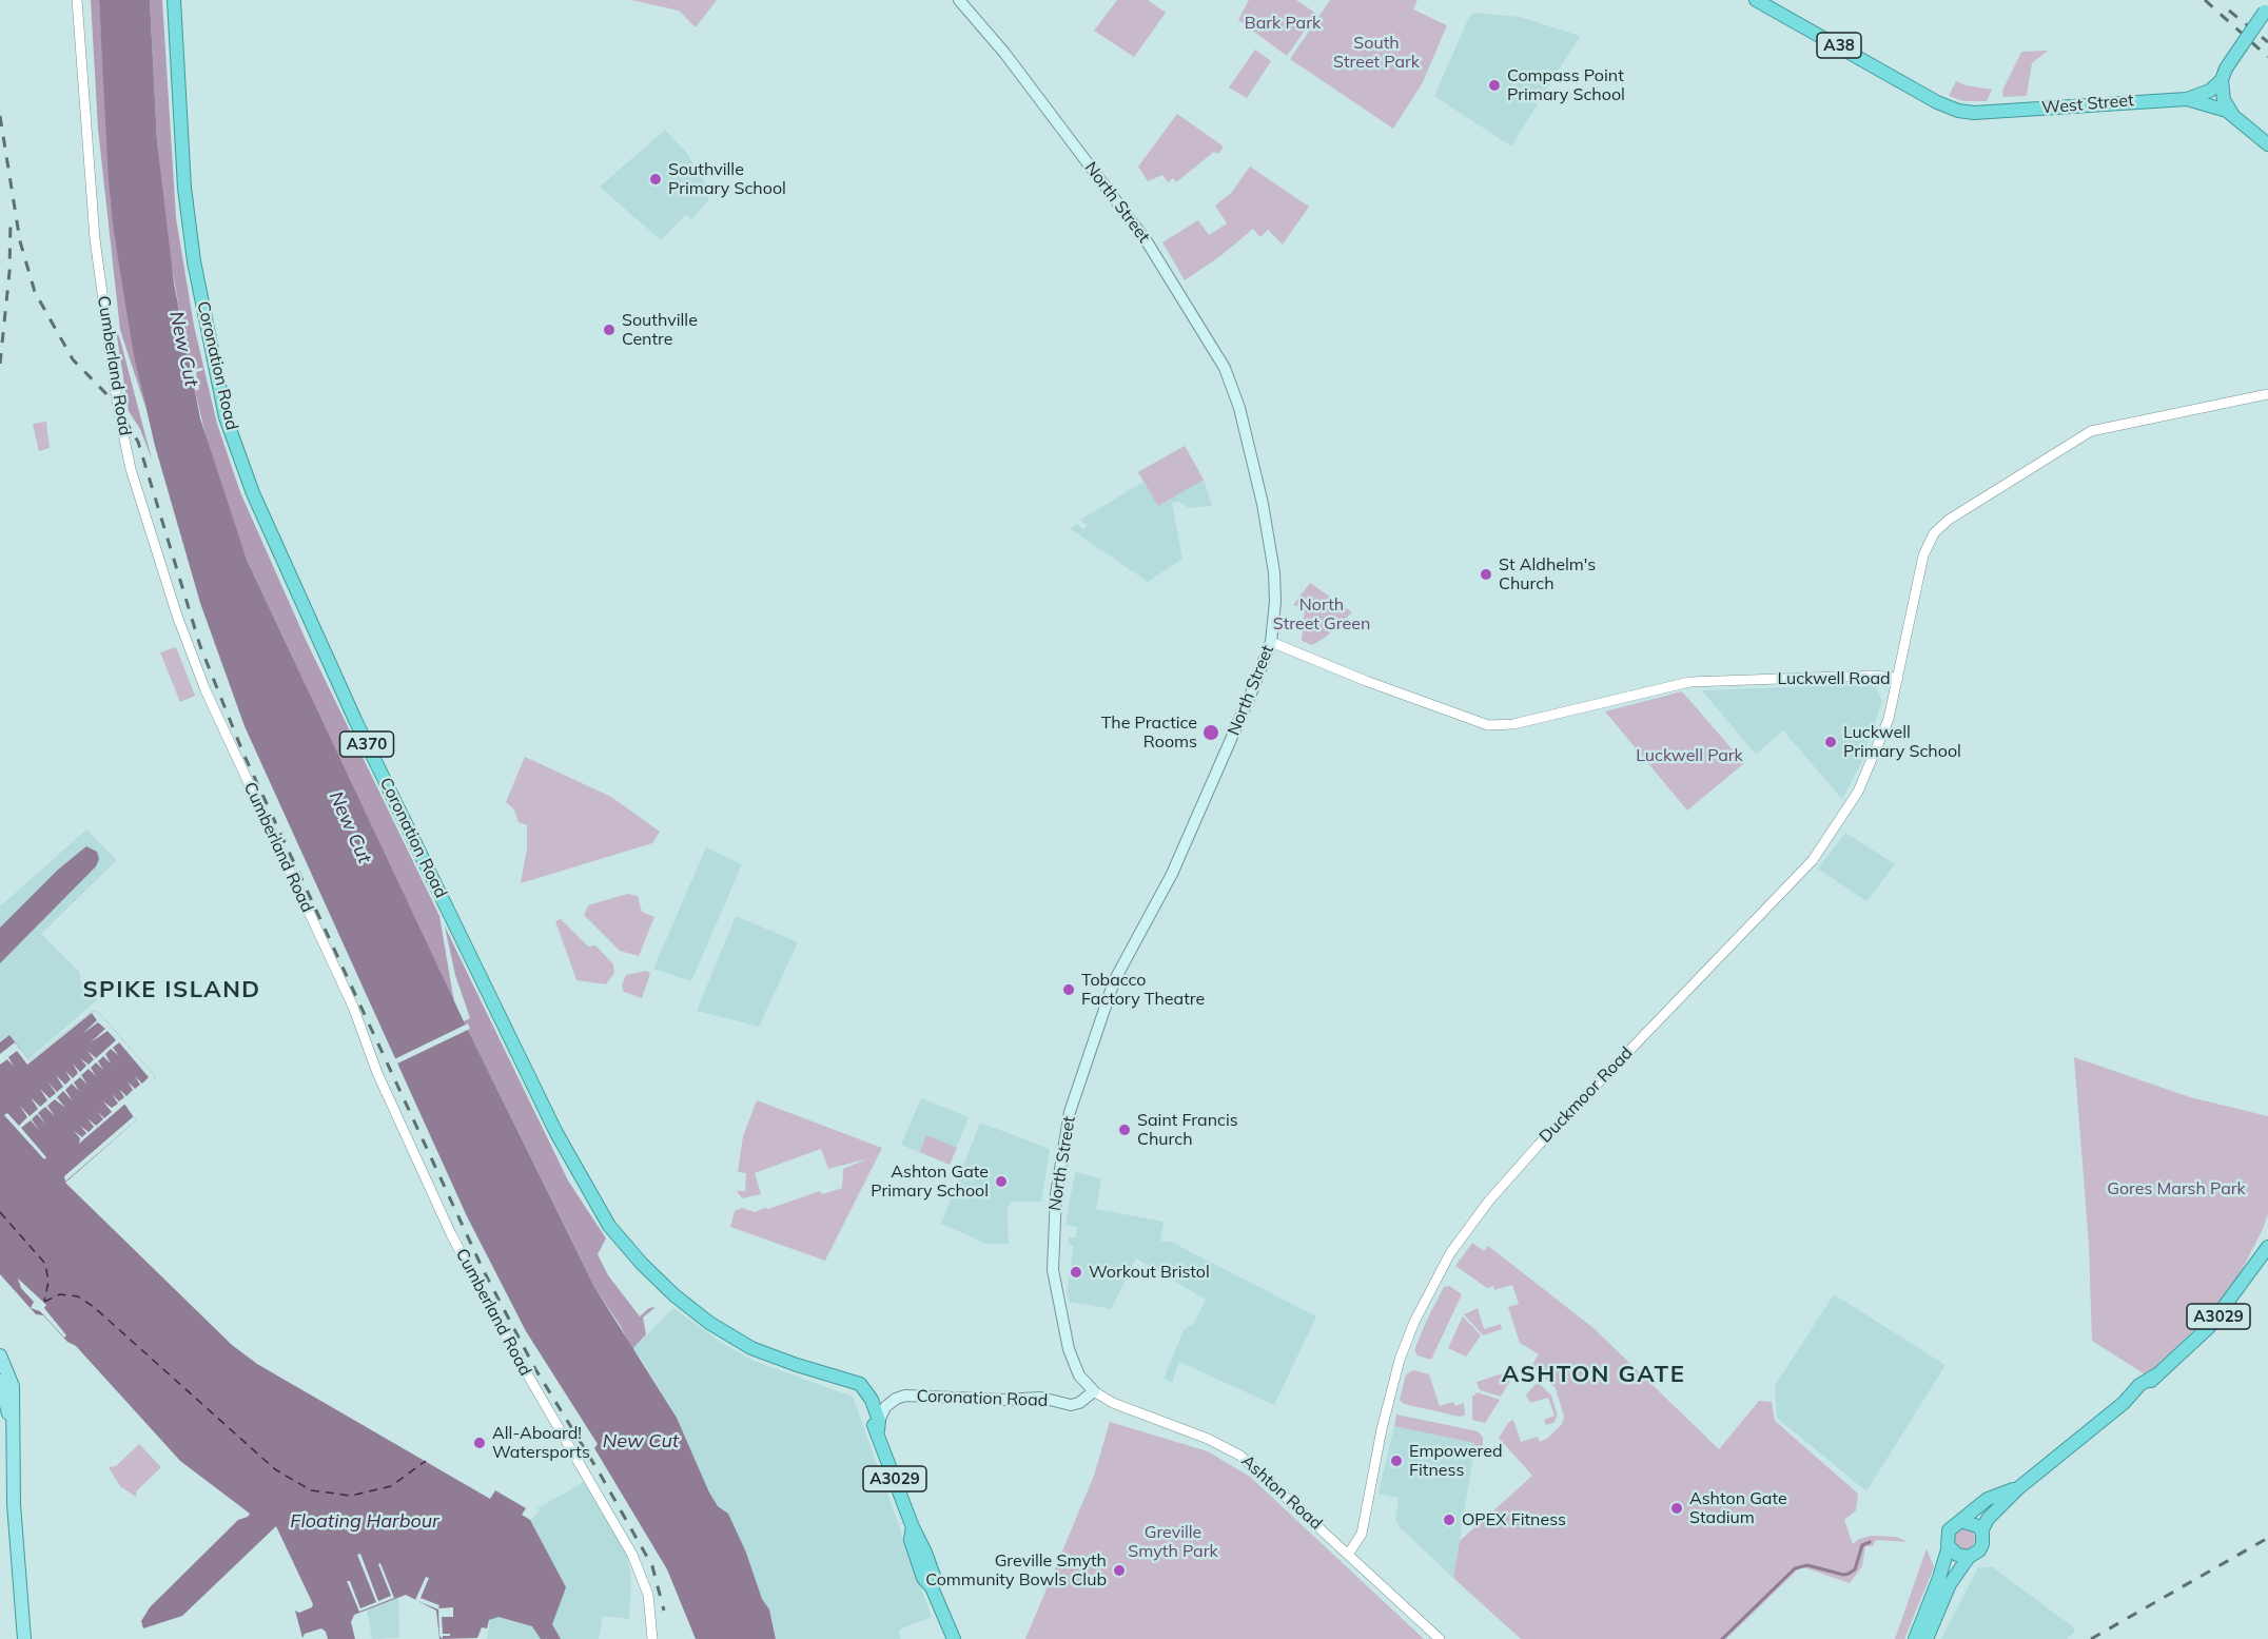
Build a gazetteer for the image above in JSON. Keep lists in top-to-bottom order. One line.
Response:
{"streets":{"highway":["A38","West Street","Coronation Road","A370","A3029"],"main road":["North Street"],"street":["Cumberland Road","Luckwell Road","Duckmoor Road","Ashton Road"]},"crossings":[["A38","West Street"],["North Street","Coronation Road"],["North Street","Luckwell Road"],["North Street","Ashton Road"],["Coronation Road","A3029"],["Coronation Road","Ashton Road"],["Luckwell Road","Duckmoor Road"],["Duckmoor Road","Ashton Road"]],"districts":["SPIKE ISLAND","ASHTON GATE"],"water":["New Cut","Floating Harbour"],"parks":["Bark Park","South Street Park","North Street Green","Luckwell Park","Gores Marsh Park","Greville Smyth Park"],"places":["Compass Point Primary School","Southville Primary School","Southville Centre","St Aldhelm's Church","The Practice Rooms","Luckwell Primary School","Tobacco Factory Theatre","Saint Francis Church","Ashton Gate Primary School","Workout Bristol","All-Aboard! Watersports","Empowered Fitness","Ashton Gate Stadium","OPEX Fitness","Greville Smyth Community Bowls Club"]}
